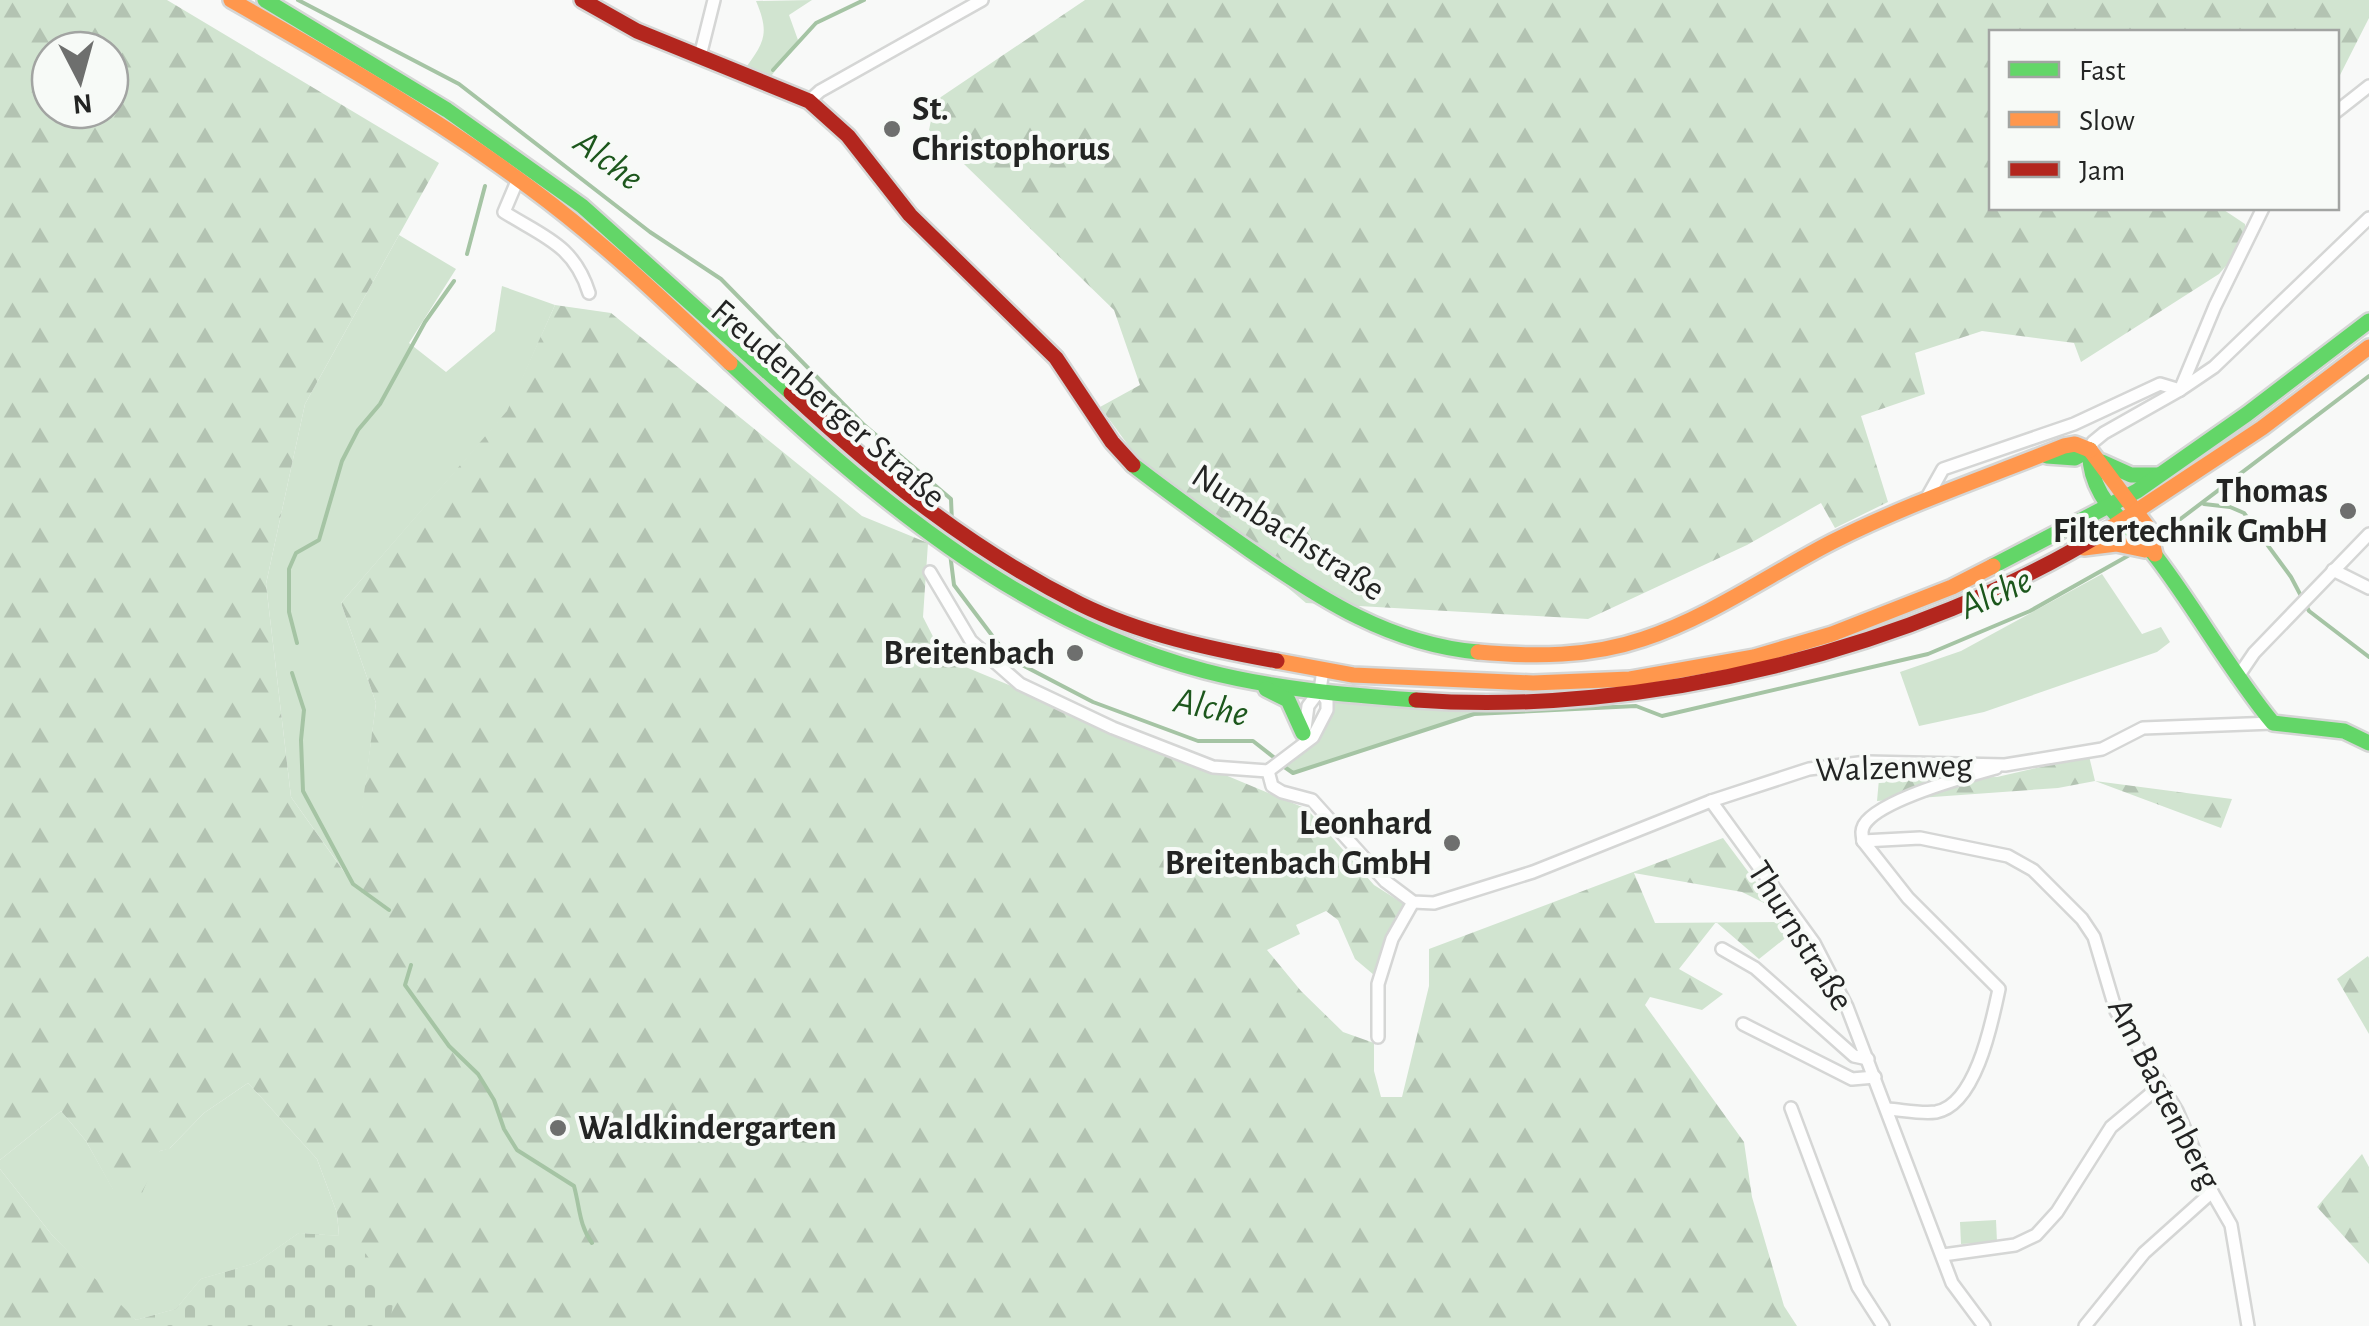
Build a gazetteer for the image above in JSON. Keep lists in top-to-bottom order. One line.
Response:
{"streets":{"main road":["Freudenberger Straße","Numbachstraße"],"street":["Walzenweg","Thurnstraße","Am Bastenberg"]},"crossings":[["Walzenweg","Thurnstraße"]],"water":["Alche"],"places":["St. Christophorus","Thomas Filtertechnik GmbH","Breitenbach","Leonhard Breitenbach GmbH","Waldkindergarten"],"legend":["Fast","Slow","Jam"],"north":"bottom"}
